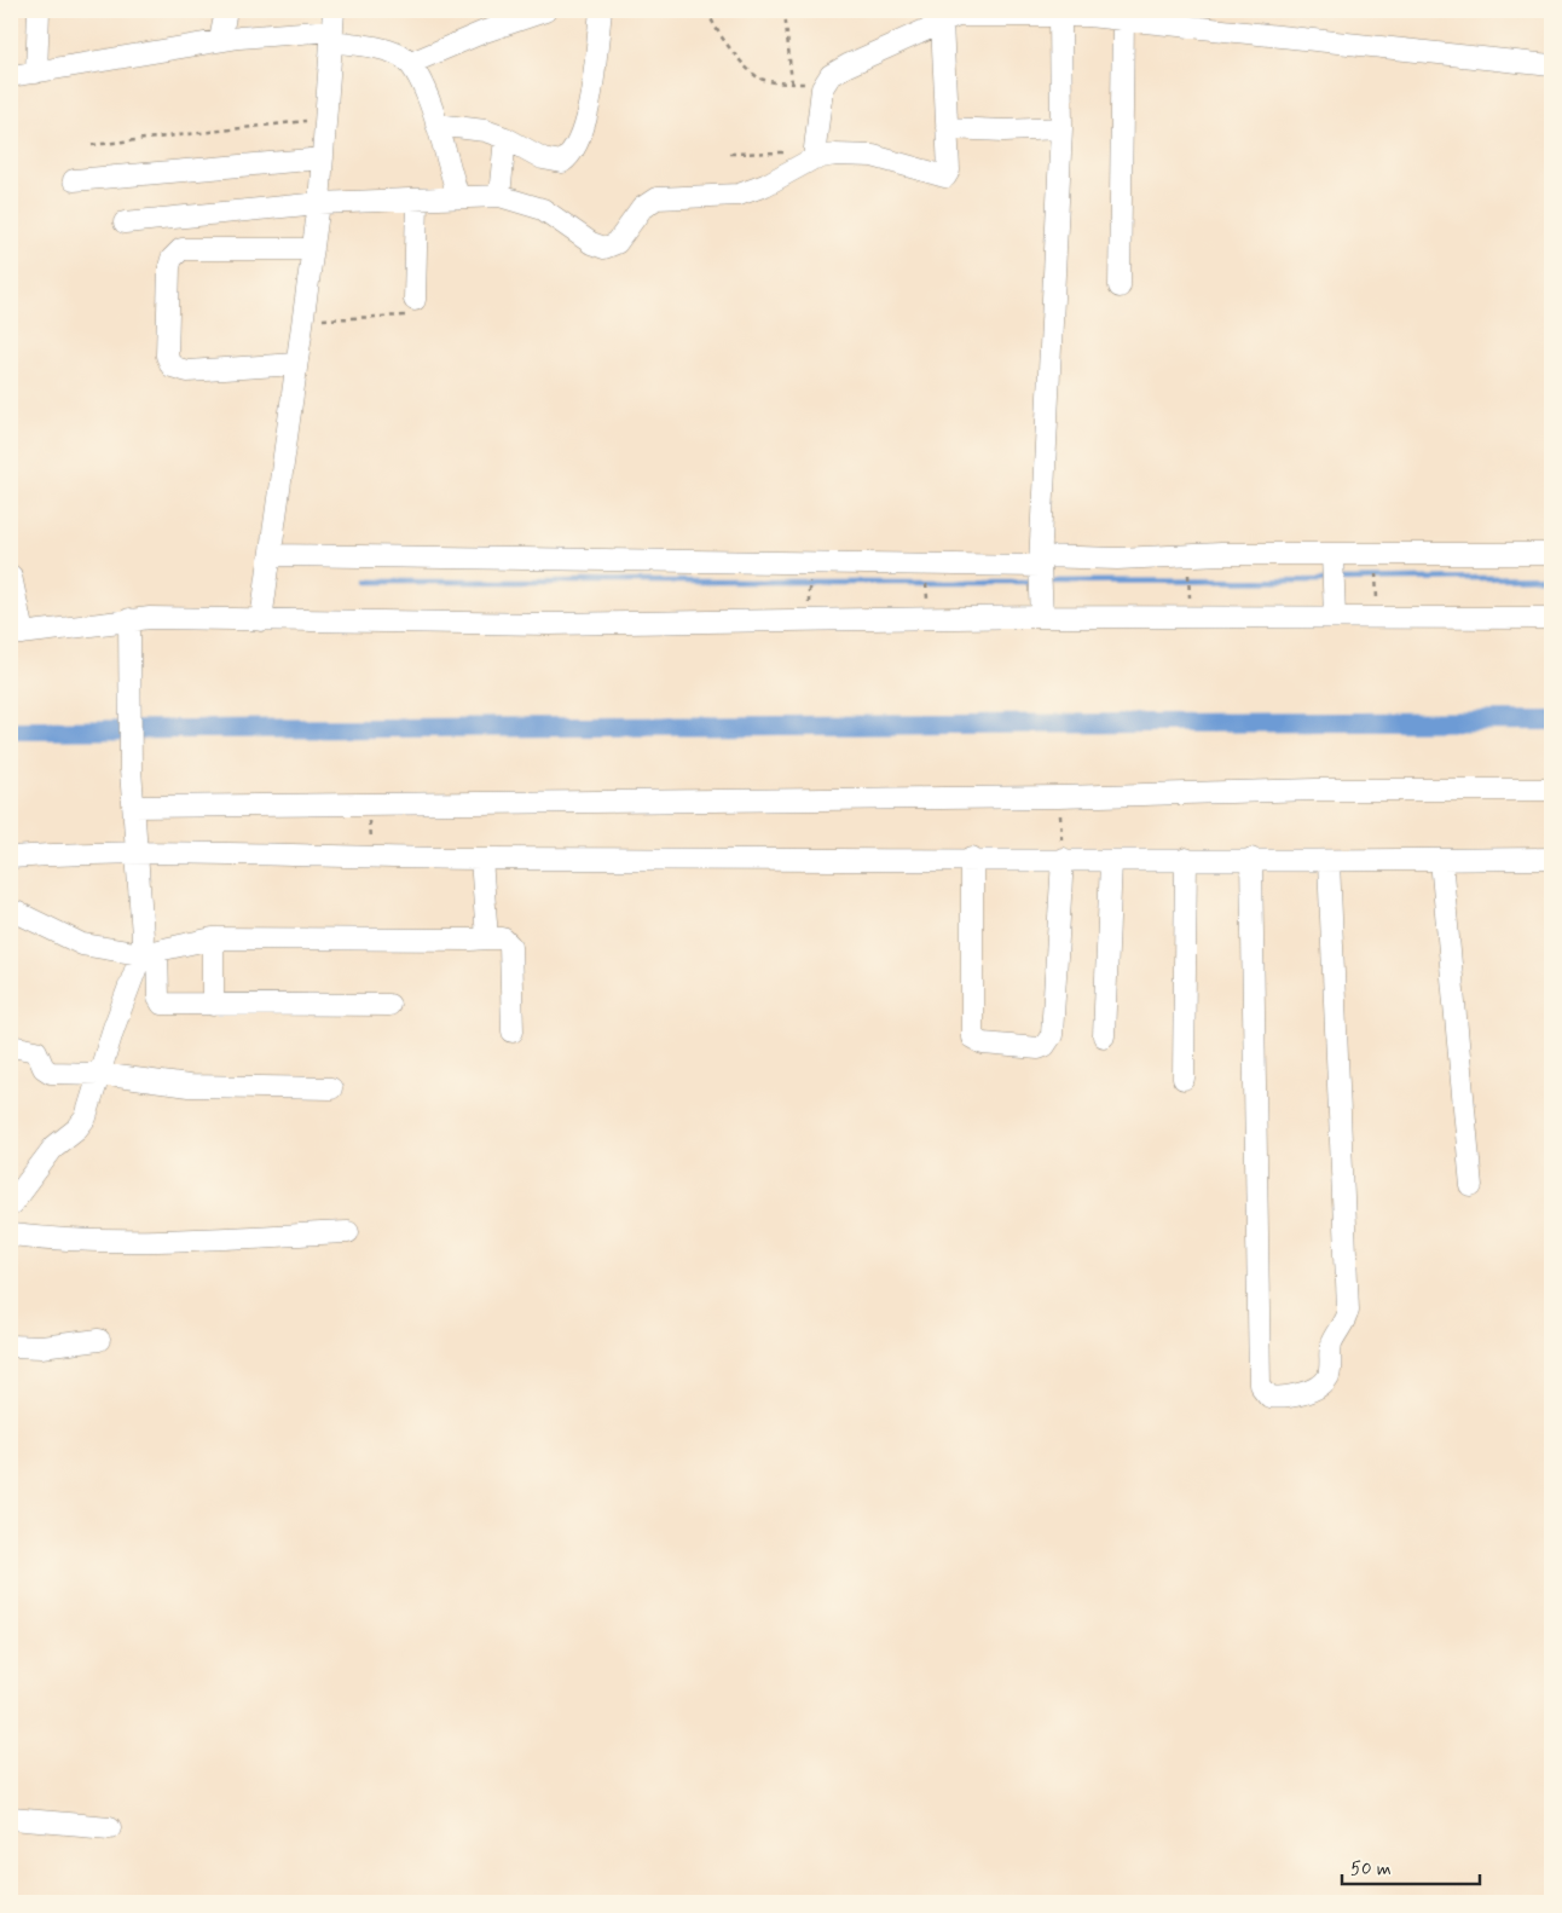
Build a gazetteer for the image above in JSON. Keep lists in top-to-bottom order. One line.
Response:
{"scale_bar":"50 m"}
